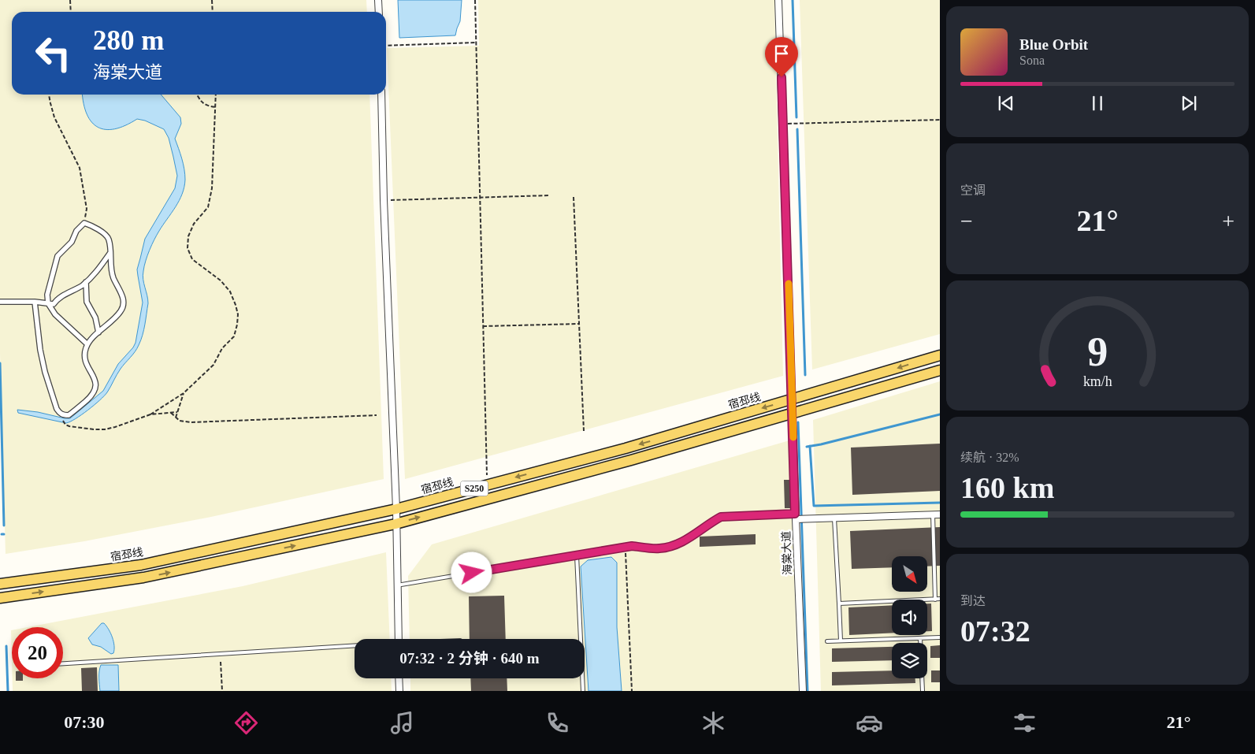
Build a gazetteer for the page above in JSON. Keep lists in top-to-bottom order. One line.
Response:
{"streets":{"main road":["宿邳线","S250"],"street":["海棠大道"]},"crossings":[["宿邳线","海棠大道"],["S250","海棠大道"]],"north":"bottom right","page":{"turn":["280 m","海棠大道"],"song":["Blue Orbit","Sona"],"tile":["空调",["续航 · 32%","160 km"],["到达","07:32"]],"heat":["−","21°","+"],"limit":"20","trip":"07:32 · 2 分钟 · 640 m","tabs":["07:30","21°"],"gauge":["9","km/h"]}}
